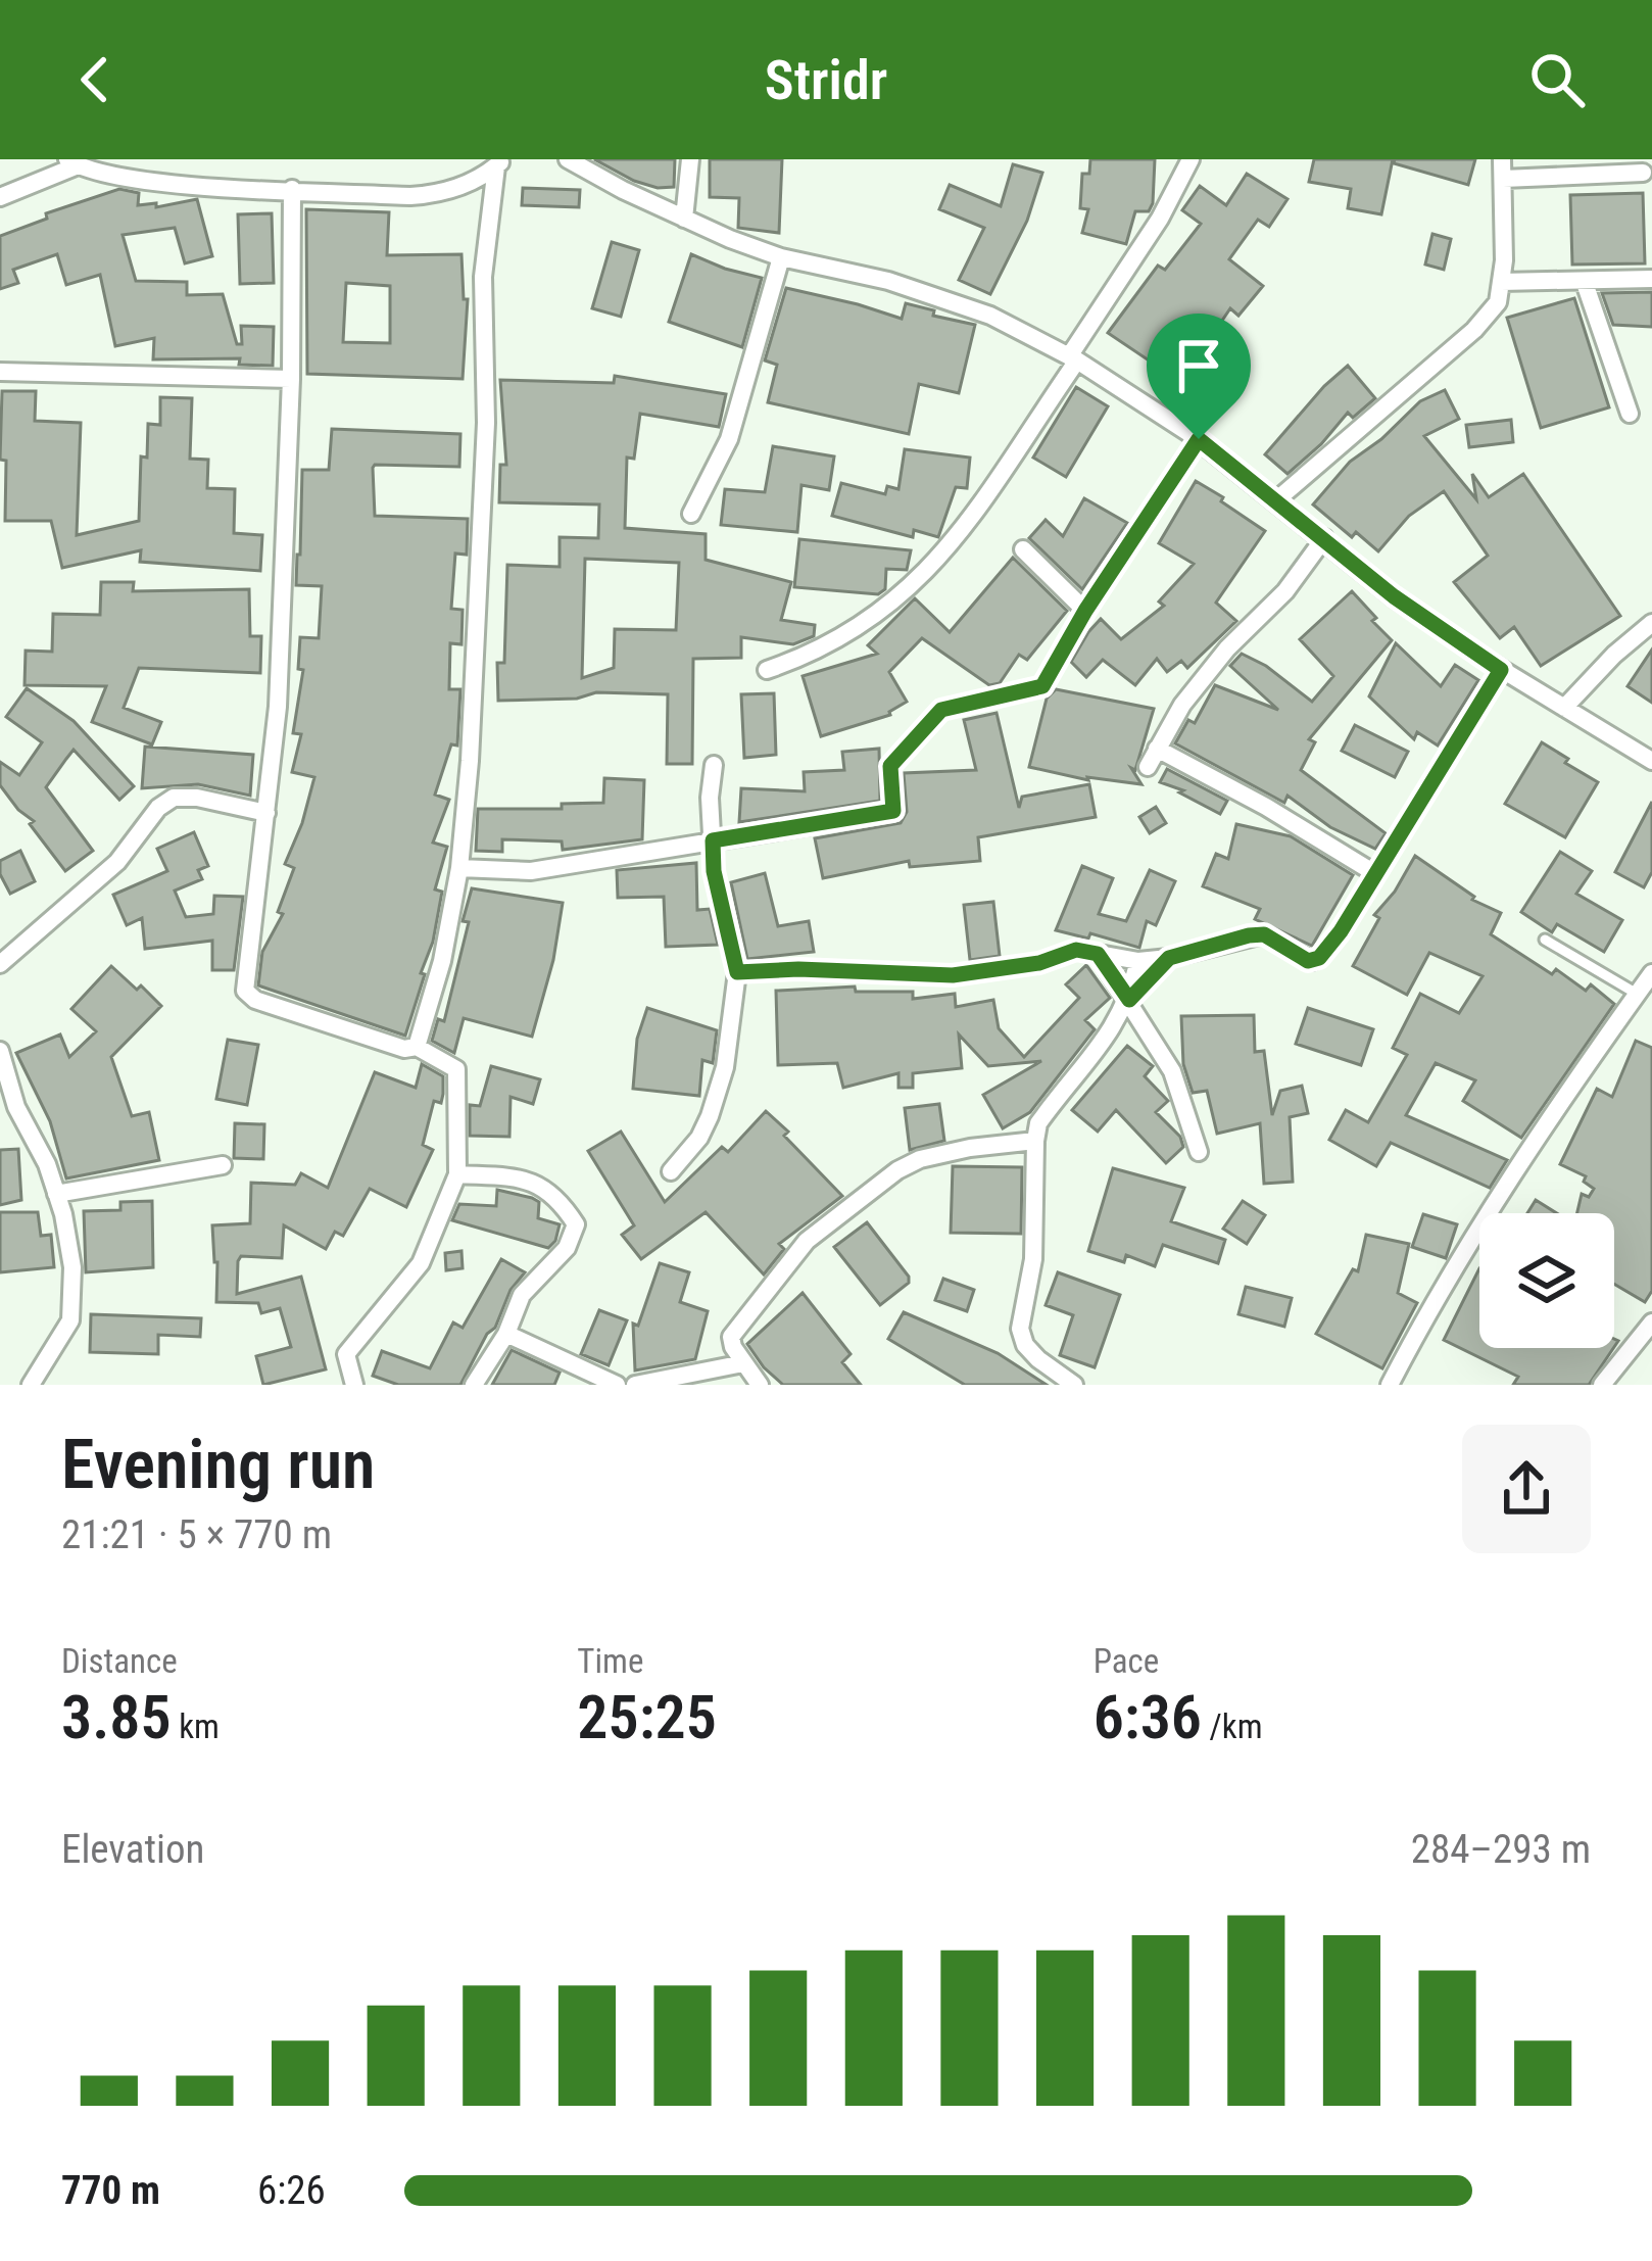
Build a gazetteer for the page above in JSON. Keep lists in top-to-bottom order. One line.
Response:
{"page":{"header":"Stridr","heading":["Evening run","21:21 · 5 × 770 m"],"stats":[["Distance","3.85 km"],["Time","25:25"],["Pace","6:36 /km"]],"chart":["Elevation","284–293 m"],"list":[{"name":"770 m","note":"6:26"}]}}
